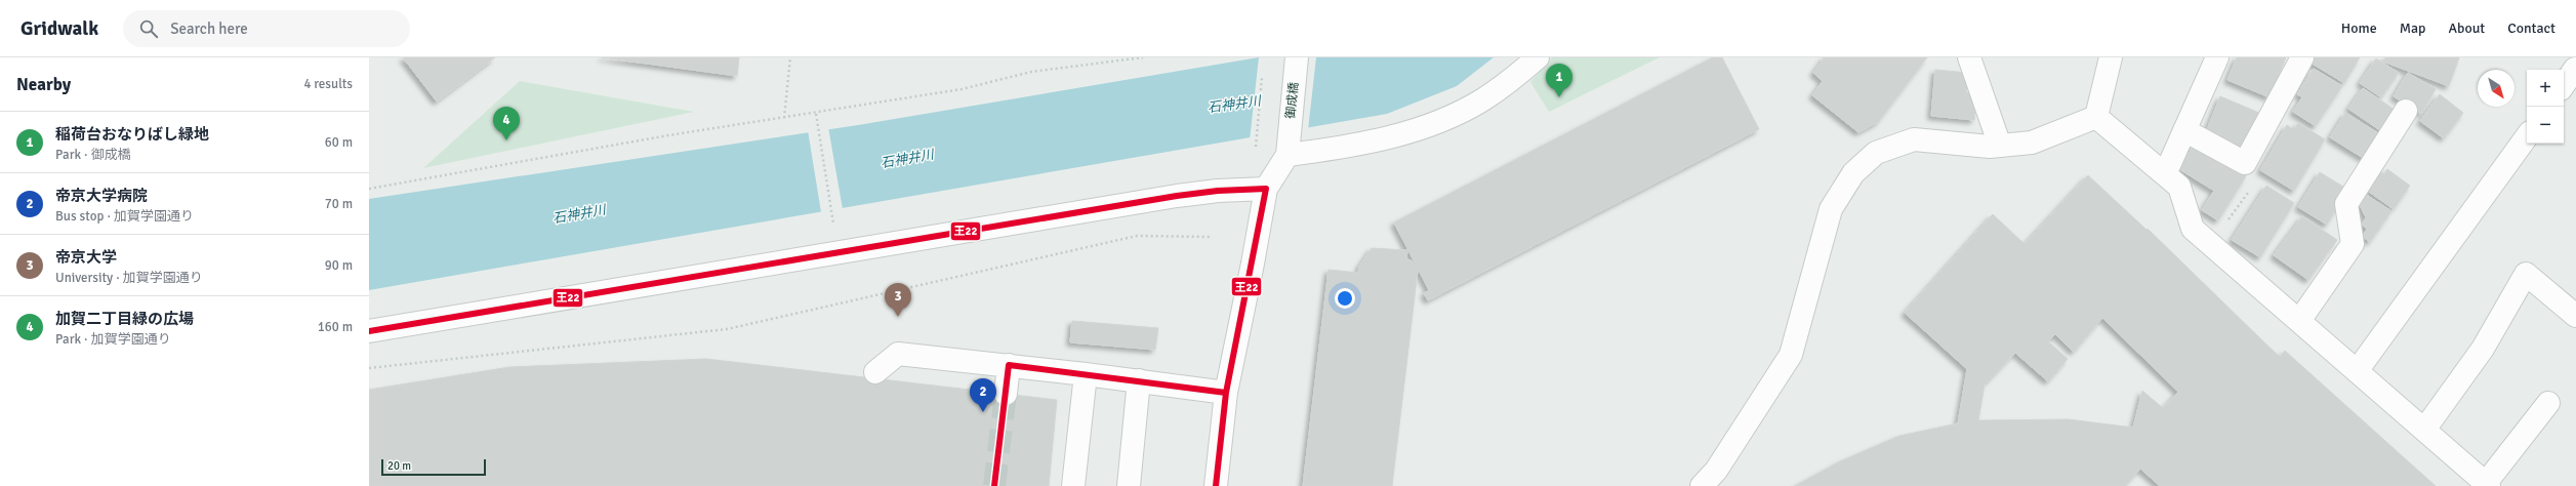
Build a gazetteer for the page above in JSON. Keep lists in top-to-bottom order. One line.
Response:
{"streets":{"street":["御成橋"]},"water":["石神井川"],"lines":["transit line 王22"],"scale_bar":"20 m","north":"bottom right","page":{"header":"Gridwalk","search":"Search here","nav":["Home","Map","About","Contact"],"heading":["Nearby","4 results"],"pins":["1","4","3","2"],"map_buttons":["+","−"],"list":[{"mark":"1","name":"稲荷台おなりばし緑地","note":"Park · 御成橋","value":"60 m"},{"mark":"2","name":"帝京大学病院","note":"Bus stop · 加賀学園通り","value":"70 m"},{"mark":"3","name":"帝京大学","note":"University · 加賀学園通り","value":"90 m"},{"mark":"4","name":"加賀二丁目緑の広場","note":"Park · 加賀学園通り","value":"160 m"}],"scale":"20 m"}}
